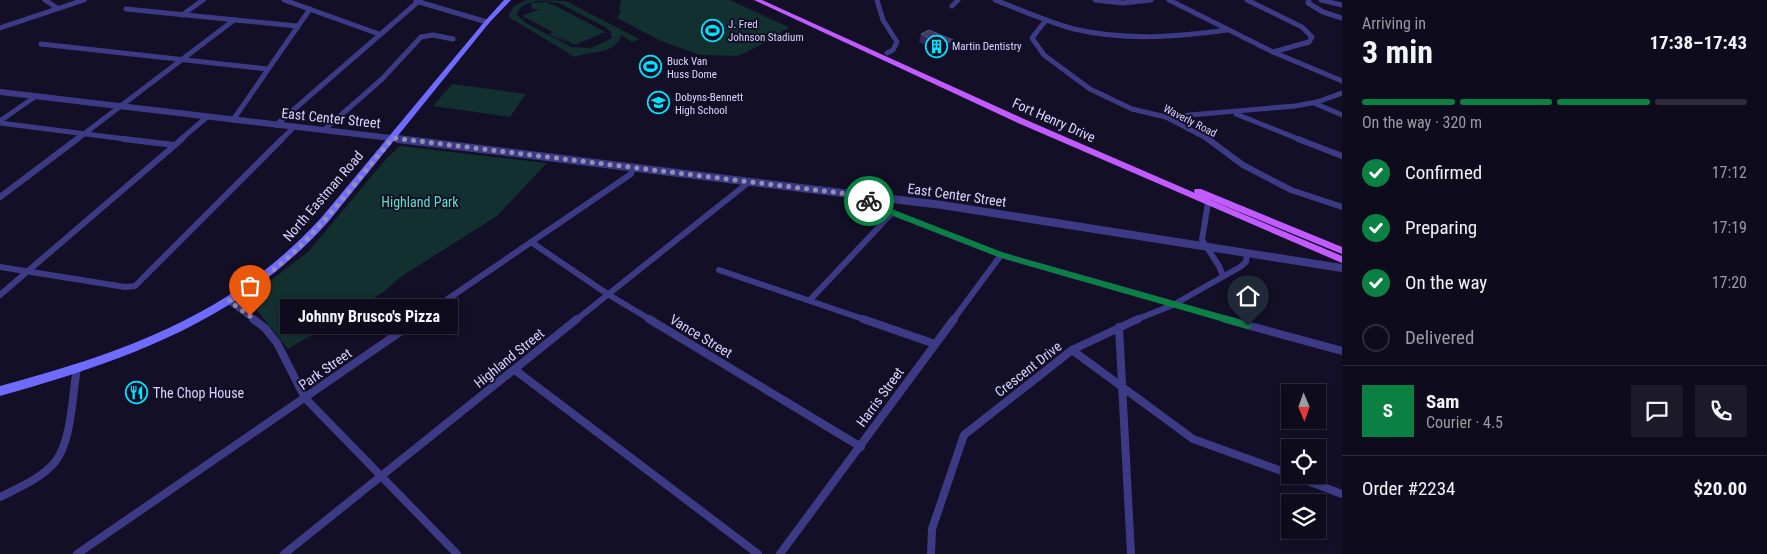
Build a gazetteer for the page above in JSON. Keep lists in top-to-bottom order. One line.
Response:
{"streets":{"main road":["Fort Henry Drive","North Eastman Road"],"street":["East Center Street","Waverly Road","Vance Street","Highland Street","Park Street","Crescent Drive","Harris Street"]},"crossings":[["East Center Street","North Eastman Road"],["East Center Street","Highland Street"],["East Center Street","Park Street"],["East Center Street","Crescent Drive"],["Vance Street","Highland Street"],["Vance Street","Park Street"],["Vance Street","Harris Street"]],"parks":["Highland Park"],"places":{"sports":["J. Fred Johnson Stadium","Buck Van Huss Dome"],"building":["Martin Dentistry"],"school or university":["Dobyns-Bennett High School"],"other":["Johnny Brusco's Pizza"],"restaurant":["The Chop House"]},"north":"bottom","page":{"heading":["3 min","Arriving in","17:38–17:43"],"panel":["Sam","Courier · 4.5","Order #2234","$20.00"],"bar":"On the way · 320 m","list":[["Confirmed","17:12"],["Preparing","17:19"],["On the way","17:20"],"Delivered"],"bubble":"Johnny Brusco's Pizza","round":"S"}}
